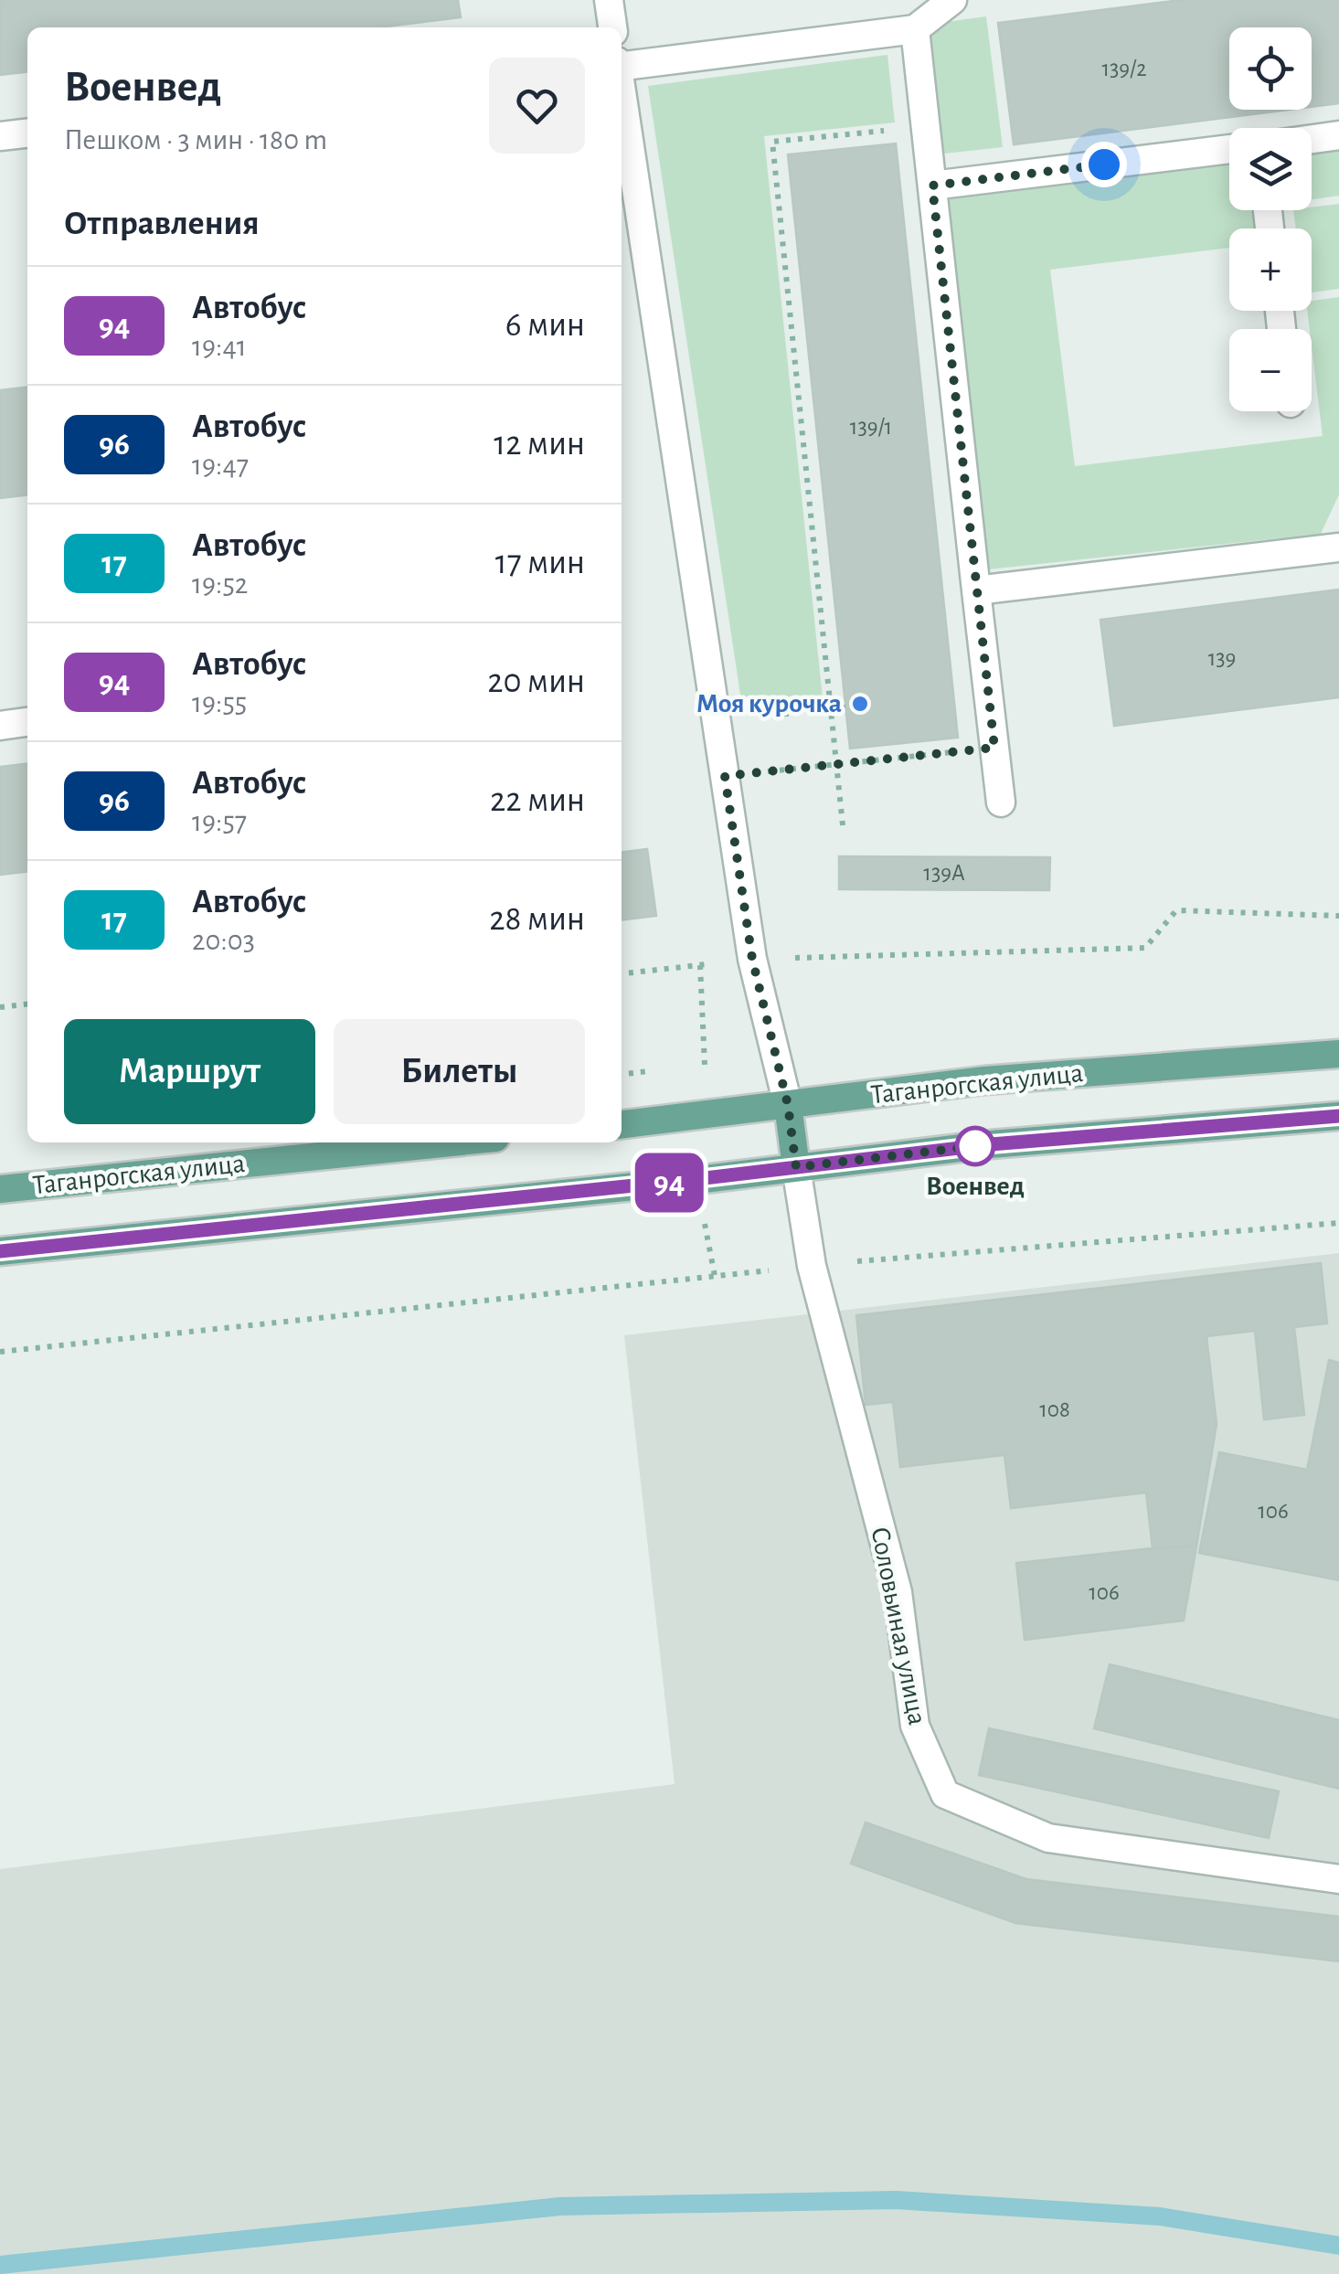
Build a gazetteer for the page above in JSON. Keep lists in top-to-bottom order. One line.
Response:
{"streets":{"main road":["Таганрогская улица"],"lane":["Соловьиная улица"]},"places":["Моя курочка","Военвед"],"lines":["bus line 94"],"house_numbers":["139/2","139/1","139","139А","108","106","106"],"page":{"on_map":"94","map_buttons":["+","−"],"heading":[["Военвед","Пешком · 3 мин · 180 m"],"Отправления"],"list":[{"mark":"94","name":"Автобус","note":"19:41","value":"6 мин"},{"mark":"96","name":"Автобус","note":"19:47","value":"12 мин"},{"mark":"17","name":"Автобус","note":"19:52","value":"17 мин"},{"mark":"94","name":"Автобус","note":"19:55","value":"20 мин"},{"mark":"96","name":"Автобус","note":"19:57","value":"22 мин"},{"mark":"17","name":"Автобус","note":"20:03","value":"28 мин"}],"buttons":["Маршрут","Билеты"]}}
